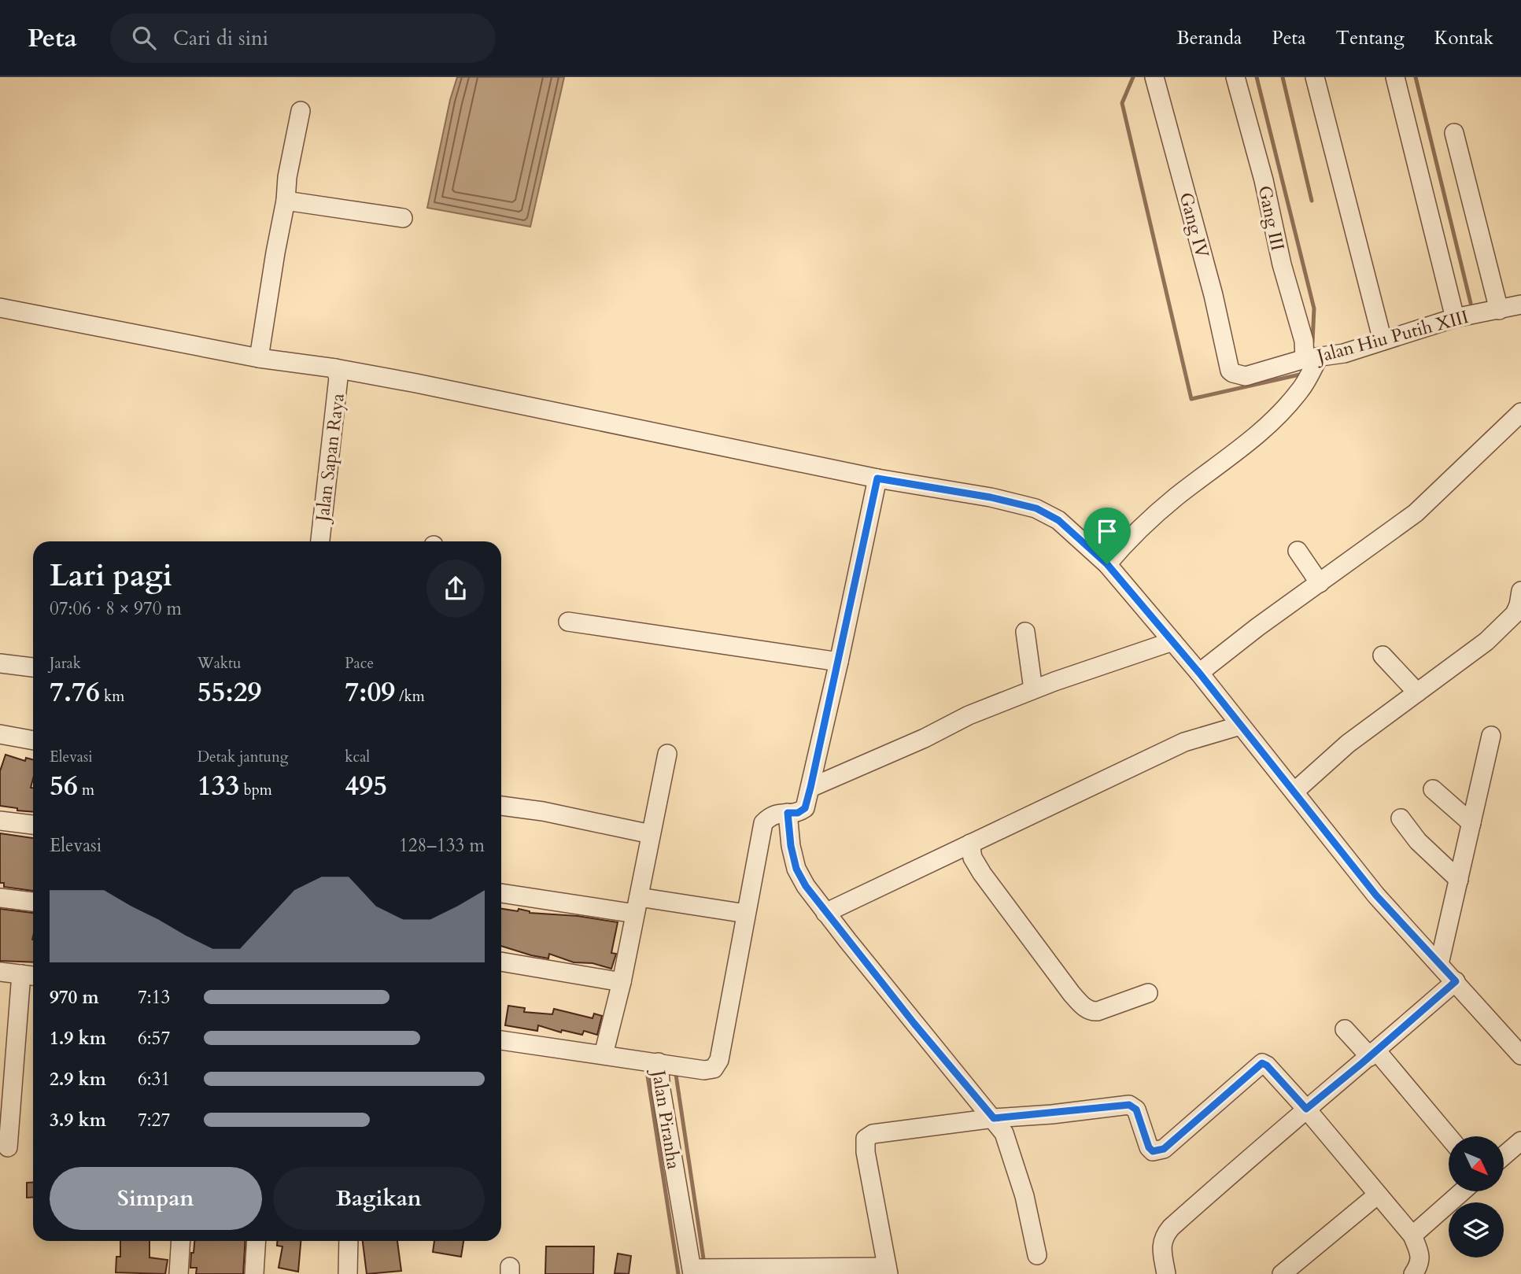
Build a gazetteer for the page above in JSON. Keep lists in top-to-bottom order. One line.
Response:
{"streets":{"street":["Gang III","Gang IV","Jalan Hiu Putih XIII","Jalan Sapan Raya","Jalan Piranha"]},"crossings":[["Gang III","Jalan Hiu Putih XIII"],["Gang IV","Jalan Hiu Putih XIII"]],"north":"bottom right","page":{"header":"Peta","search":"Cari di sini","nav":["Beranda","Peta","Tentang","Kontak"],"heading":["Lari pagi","07:06 · 8 × 970 m"],"stats":[["Jarak","7.76 km"],["Waktu","55:29"],["Pace","7:09 /km"],["Elevasi","56 m"],["Detak jantung","133 bpm"],["kcal","495"]],"chart":["Elevasi","128–133 m"],"list":[{"name":"970 m","note":"7:13"},{"name":"1.9 km","note":"6:57"},{"name":"2.9 km","note":"6:31"},{"name":"3.9 km","note":"7:27"}],"buttons":["Simpan","Bagikan"]}}
